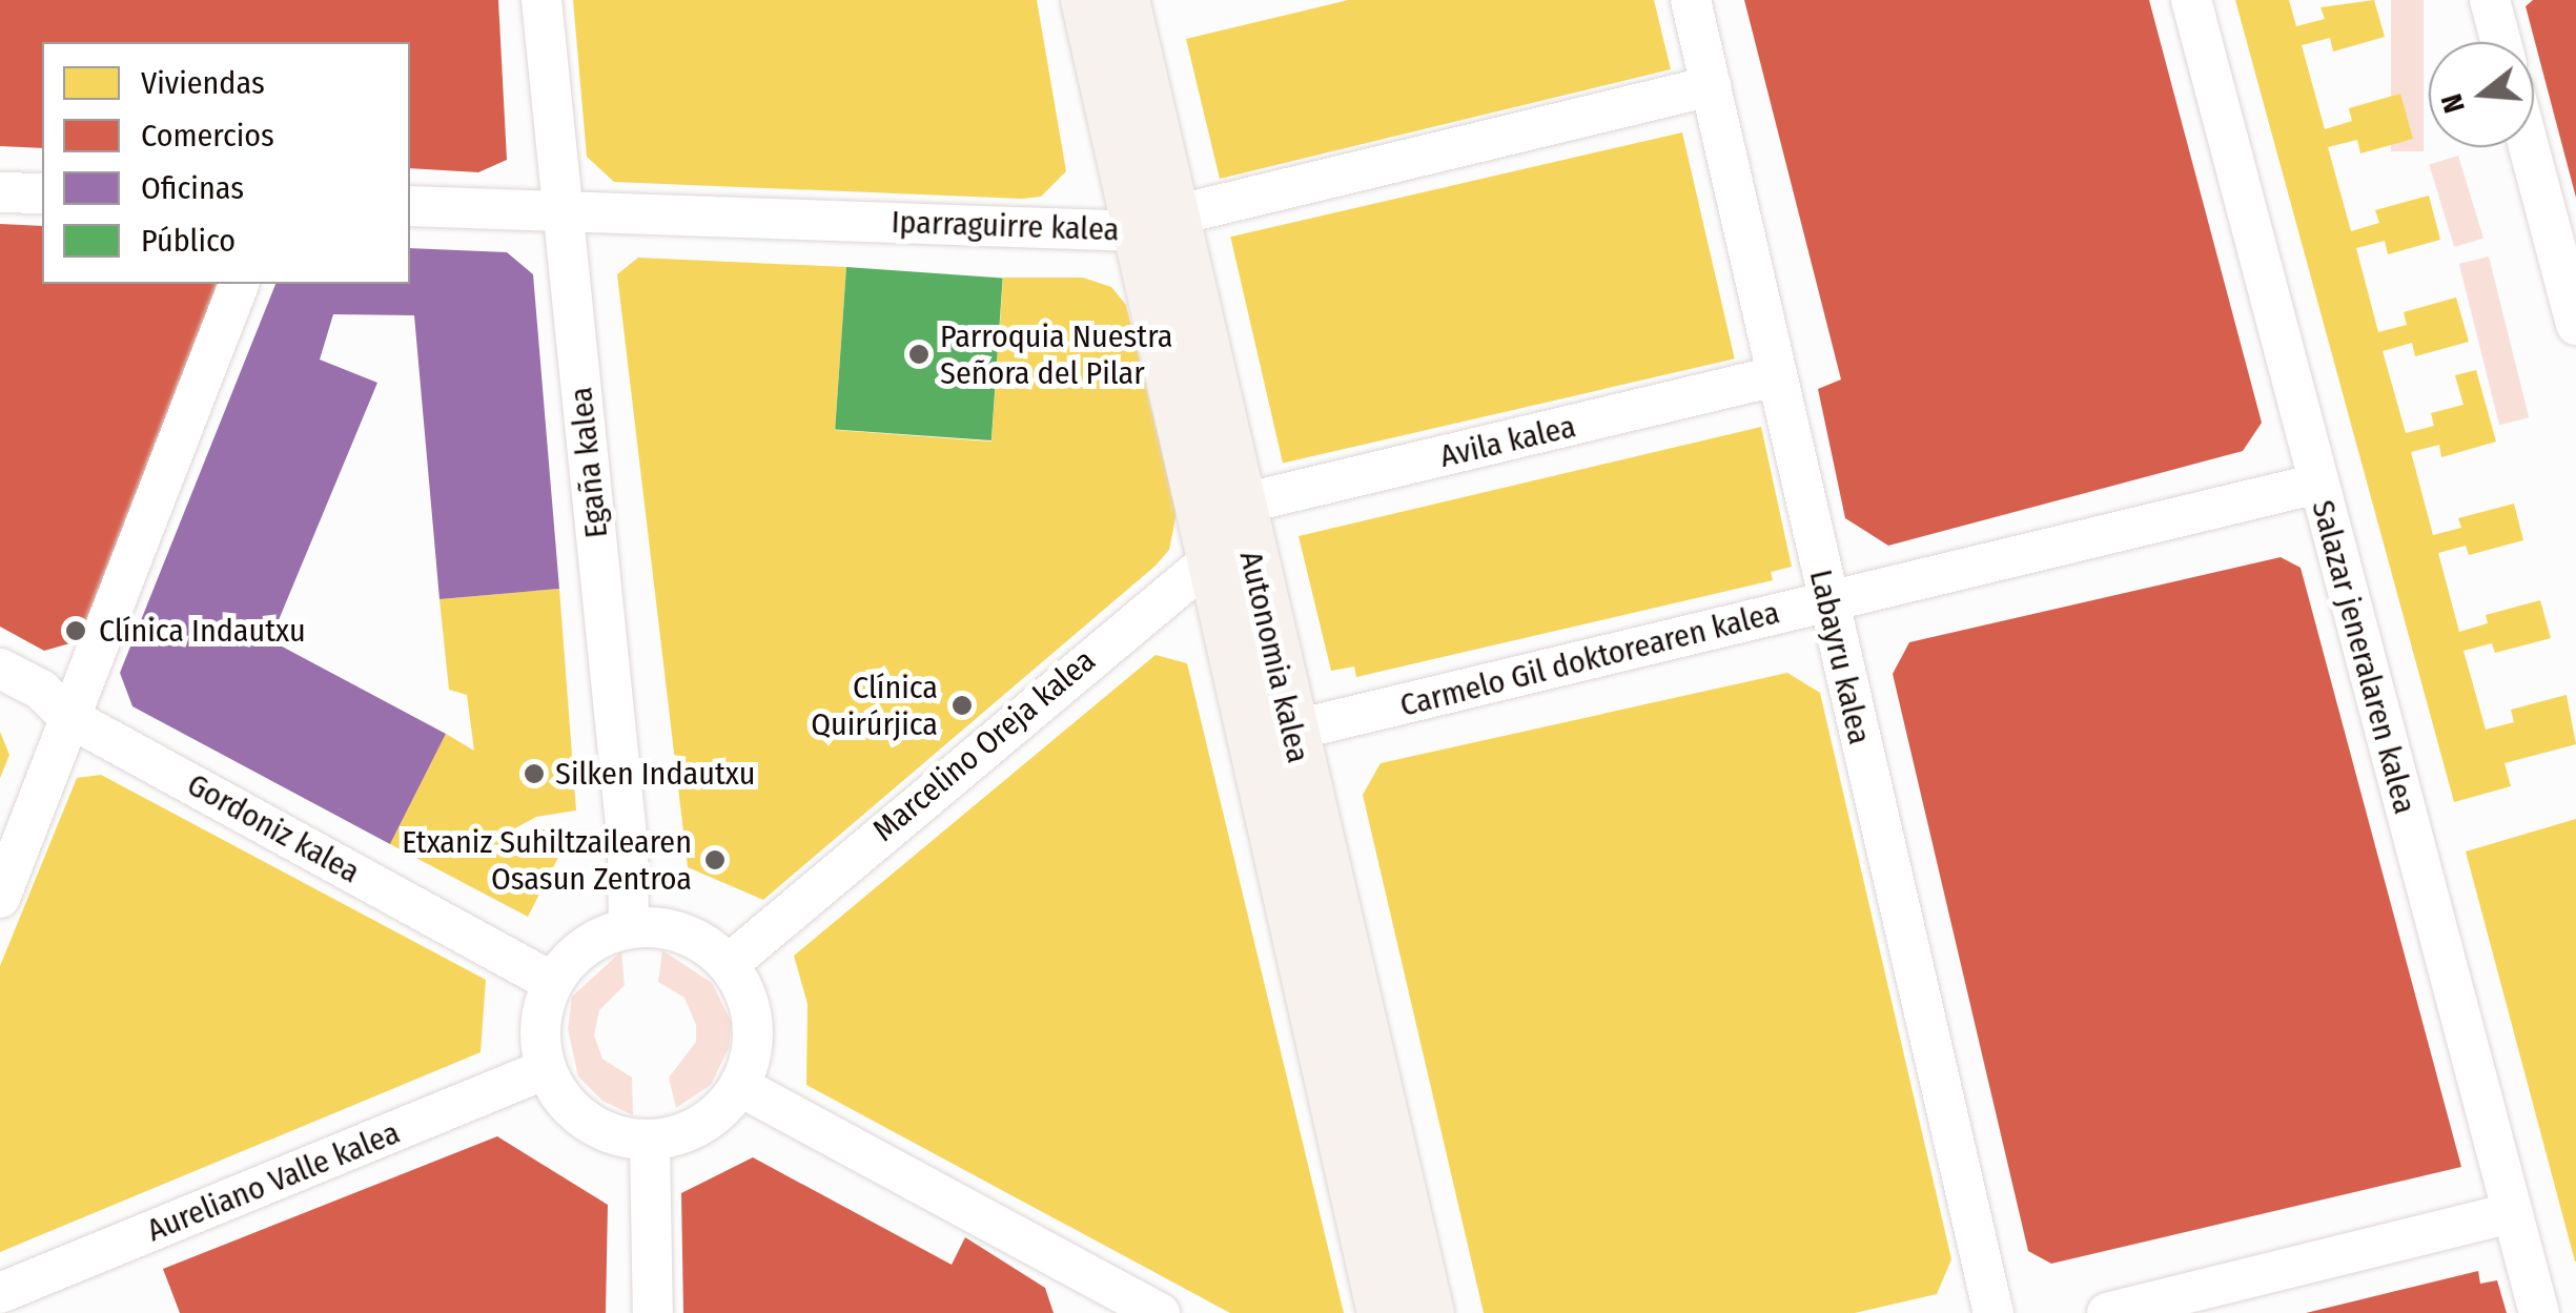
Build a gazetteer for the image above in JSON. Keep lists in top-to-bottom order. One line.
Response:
{"streets":{"main road":["Autonomia kalea"],"street":["Iparraguirre kalea","Avila kalea","Egaña kalea","Labayru kalea","Salazar jeneralaren kalea","Carmelo Gil doktorearen kalea","Marcelino Oreja kalea","Gordoniz kalea","Aureliano Valle kalea"]},"crossings":[["Iparraguirre kalea","Egaña kalea"],["Iparraguirre kalea","Autonomia kalea"],["Iparraguirre kalea","Labayru kalea"],["Avila kalea","Autonomia kalea"],["Avila kalea","Labayru kalea"],["Avila kalea","Marcelino Oreja kalea"],["Egaña kalea","Marcelino Oreja kalea"],["Egaña kalea","Gordoniz kalea"],["Egaña kalea","Aureliano Valle kalea"],["Autonomia kalea","Carmelo Gil doktorearen kalea"],["Autonomia kalea","Marcelino Oreja kalea"],["Labayru kalea","Carmelo Gil doktorearen kalea"],["Salazar jeneralaren kalea","Carmelo Gil doktorearen kalea"],["Marcelino Oreja kalea","Gordoniz kalea"],["Marcelino Oreja kalea","Aureliano Valle kalea"],["Gordoniz kalea","Aureliano Valle kalea"]],"places":["Parroquia Nuestra Señora del Pilar","Clínica Indautxu","Clínica Quirúrjica","Silken Indautxu","Etxaniz Suhiltzailearen Osasun Zentroa"],"legend":["Viviendas","Comercios","Oficinas","Público"],"north":"left"}
